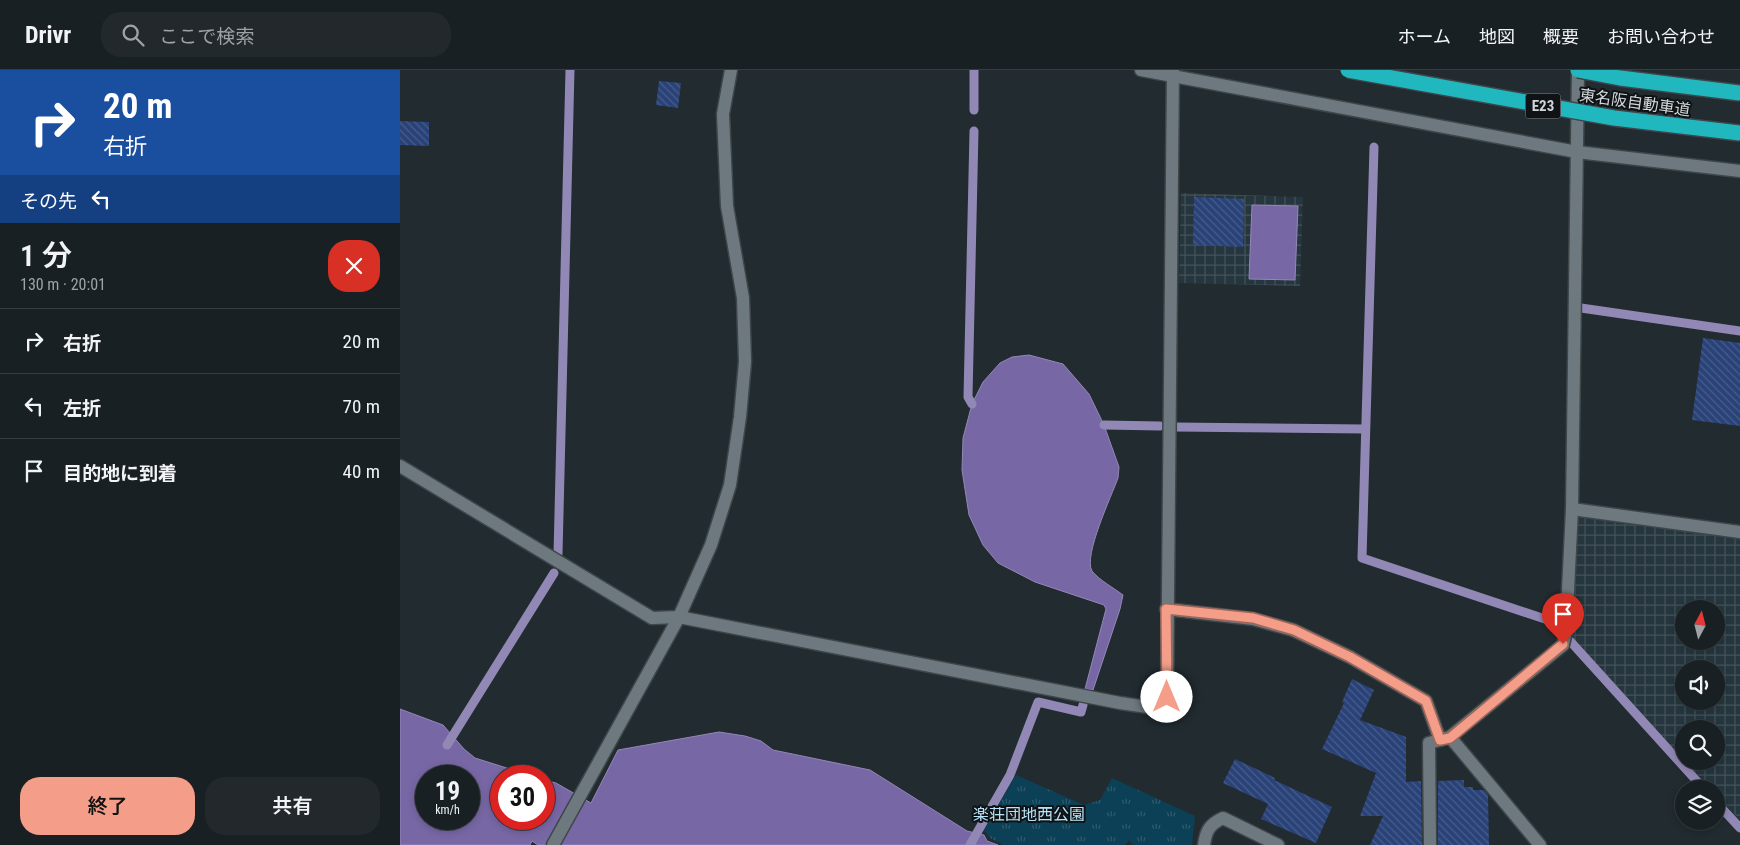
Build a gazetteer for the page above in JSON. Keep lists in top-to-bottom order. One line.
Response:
{"streets":{"highway":["東名阪自動車道","E23"]},"parks":["楽荘団地西公園"],"north":"top","page":{"header":"Drivr","search":"ここで検索","nav":["ホーム","地図","概要","お問い合わせ"],"turn":["20 m","右折"],"then":"その先","heading":["1 分","130 m · 20:01"],"list":[{"name":"右折","value":"20 m"},{"name":"左折","value":"70 m"},{"name":"目的地に到着","value":"40 m"}],"speed":"19 km/h","limit":"30","buttons":["終了","共有"]}}
